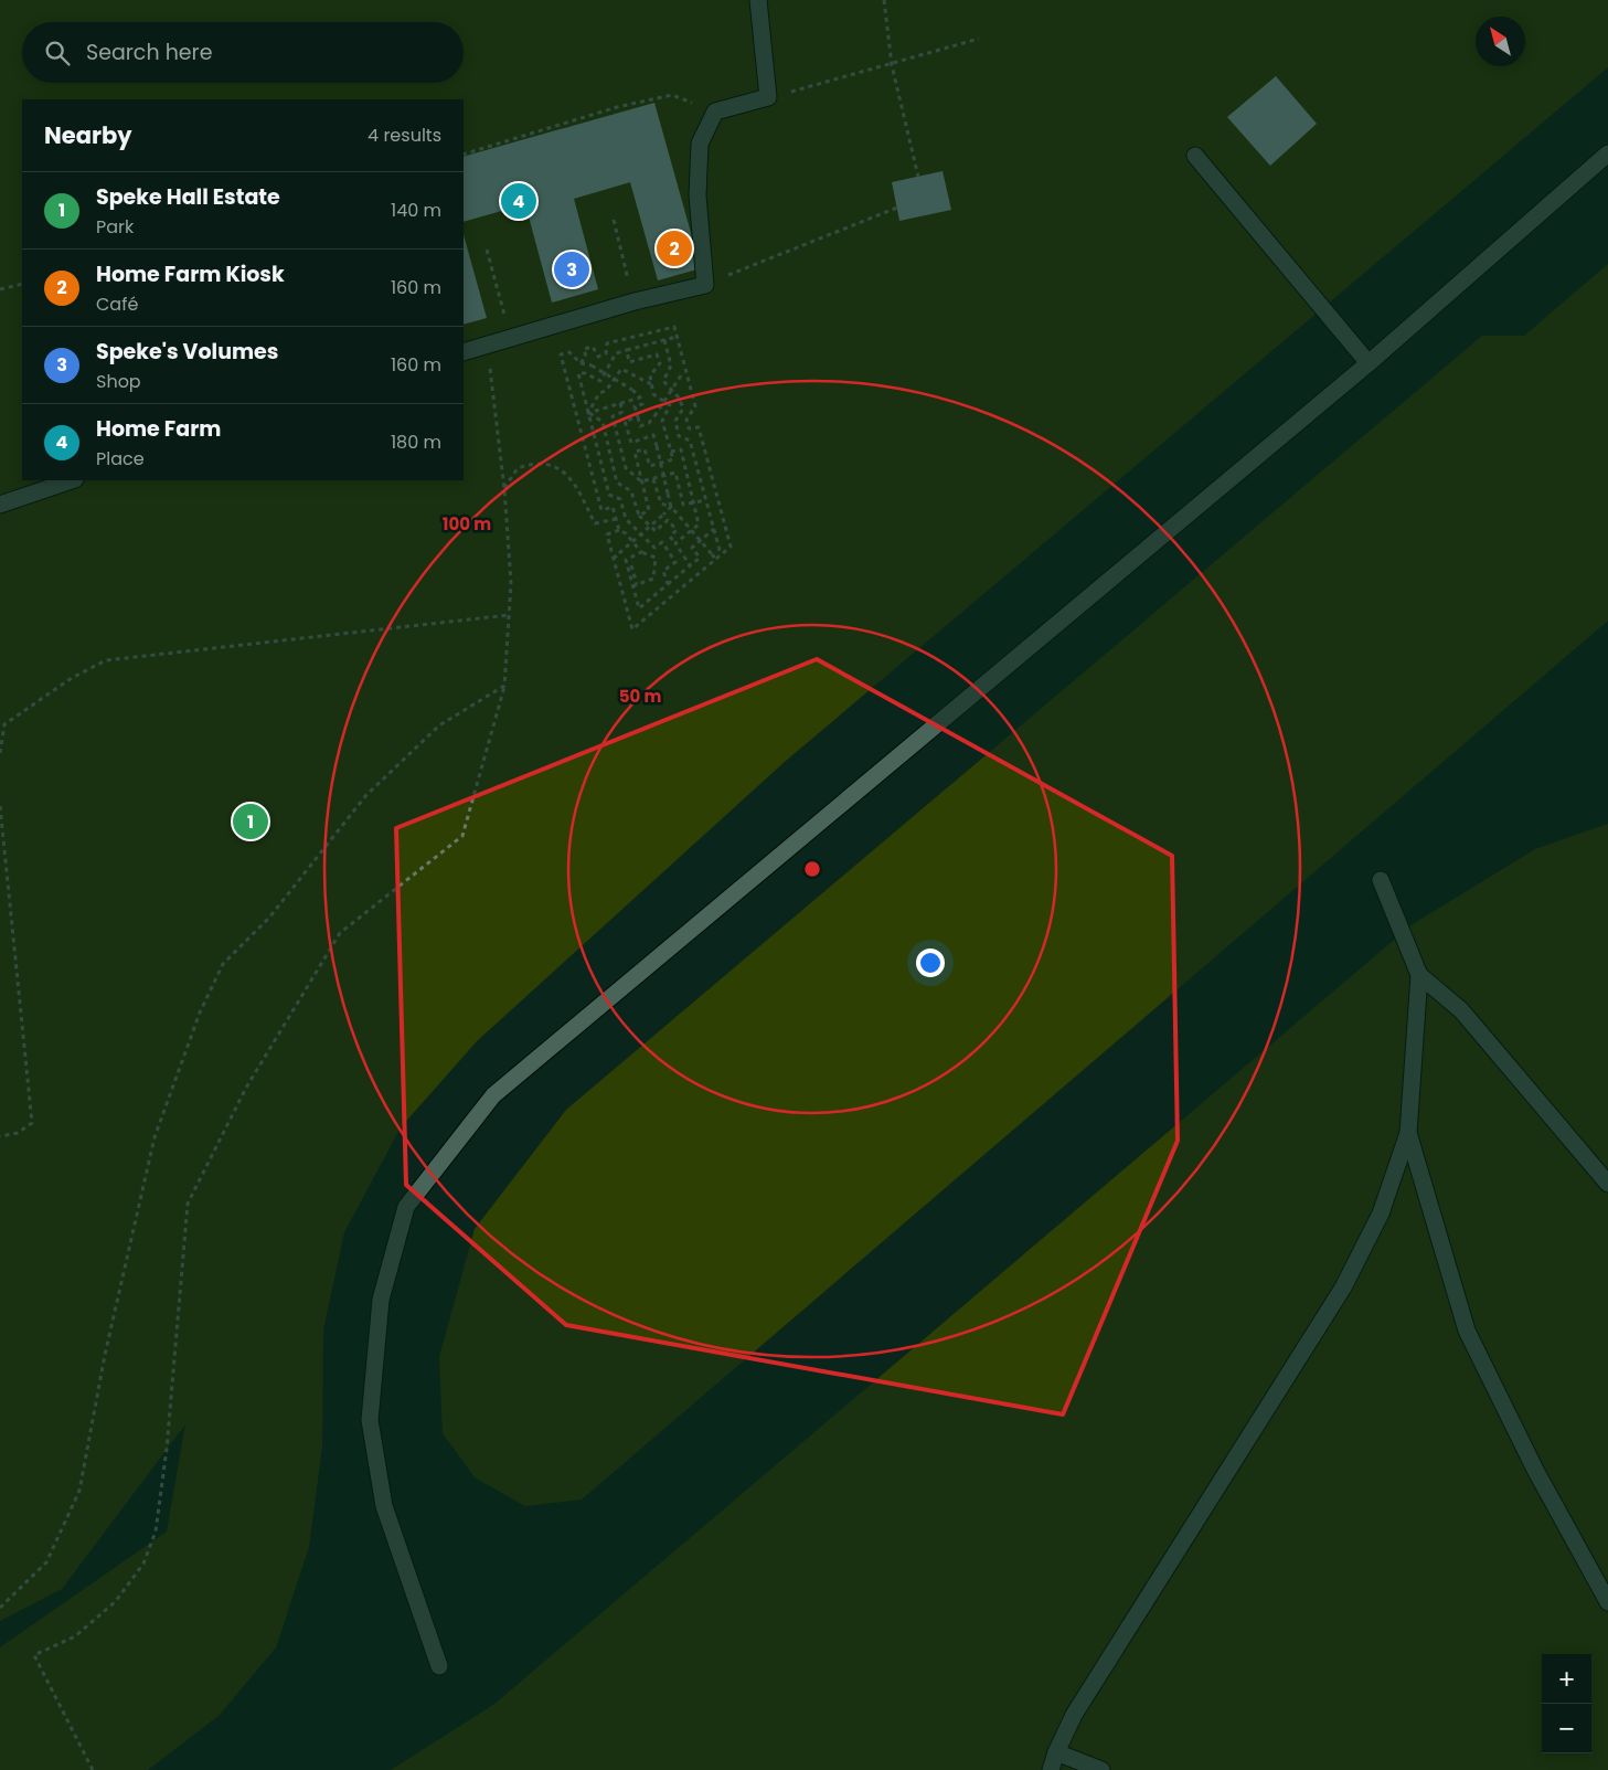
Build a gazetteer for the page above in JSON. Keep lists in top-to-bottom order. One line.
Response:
{"north":"top left","page":{"search":"Search here","heading":["Nearby","4 results"],"list":[{"mark":"1","name":"Speke Hall Estate","note":"Park","value":"140 m"},{"mark":"2","name":"Home Farm Kiosk","note":"Café","value":"160 m"},{"mark":"3","name":"Speke's Volumes","note":"Shop","value":"160 m"},{"mark":"4","name":"Home Farm","note":"Place","value":"180 m"}],"pins":["4","2","3","1"],"map_buttons":["+","−"]},"rings":["100 m","50 m"]}
